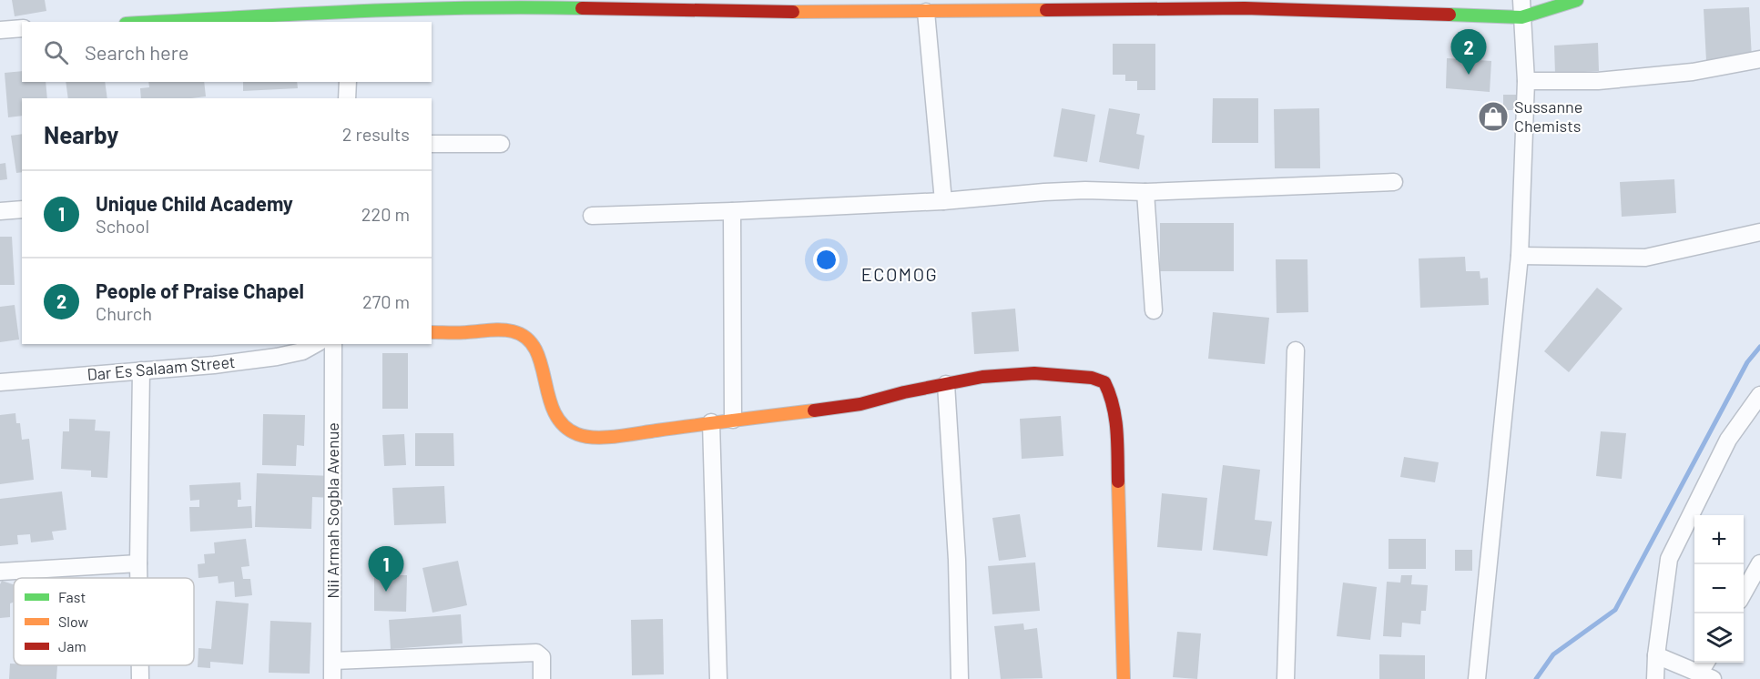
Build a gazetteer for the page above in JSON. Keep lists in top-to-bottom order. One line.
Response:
{"streets":{"street":["Dar Es Salaam Street","Nii Armah Sogbla Avenue"]},"districts":["ECOMOG"],"places":{"shop":["Sussanne Chemists"]},"legend":["Fast","Slow","Jam"],"page":{"search":"Search here","pins":["2","1"],"heading":["Nearby","2 results"],"list":[{"mark":"1","name":"Unique Child Academy","note":"School","value":"220 m"},{"mark":"2","name":"People of Praise Chapel","note":"Church","value":"270 m"}],"map_buttons":["+","−"]}}
